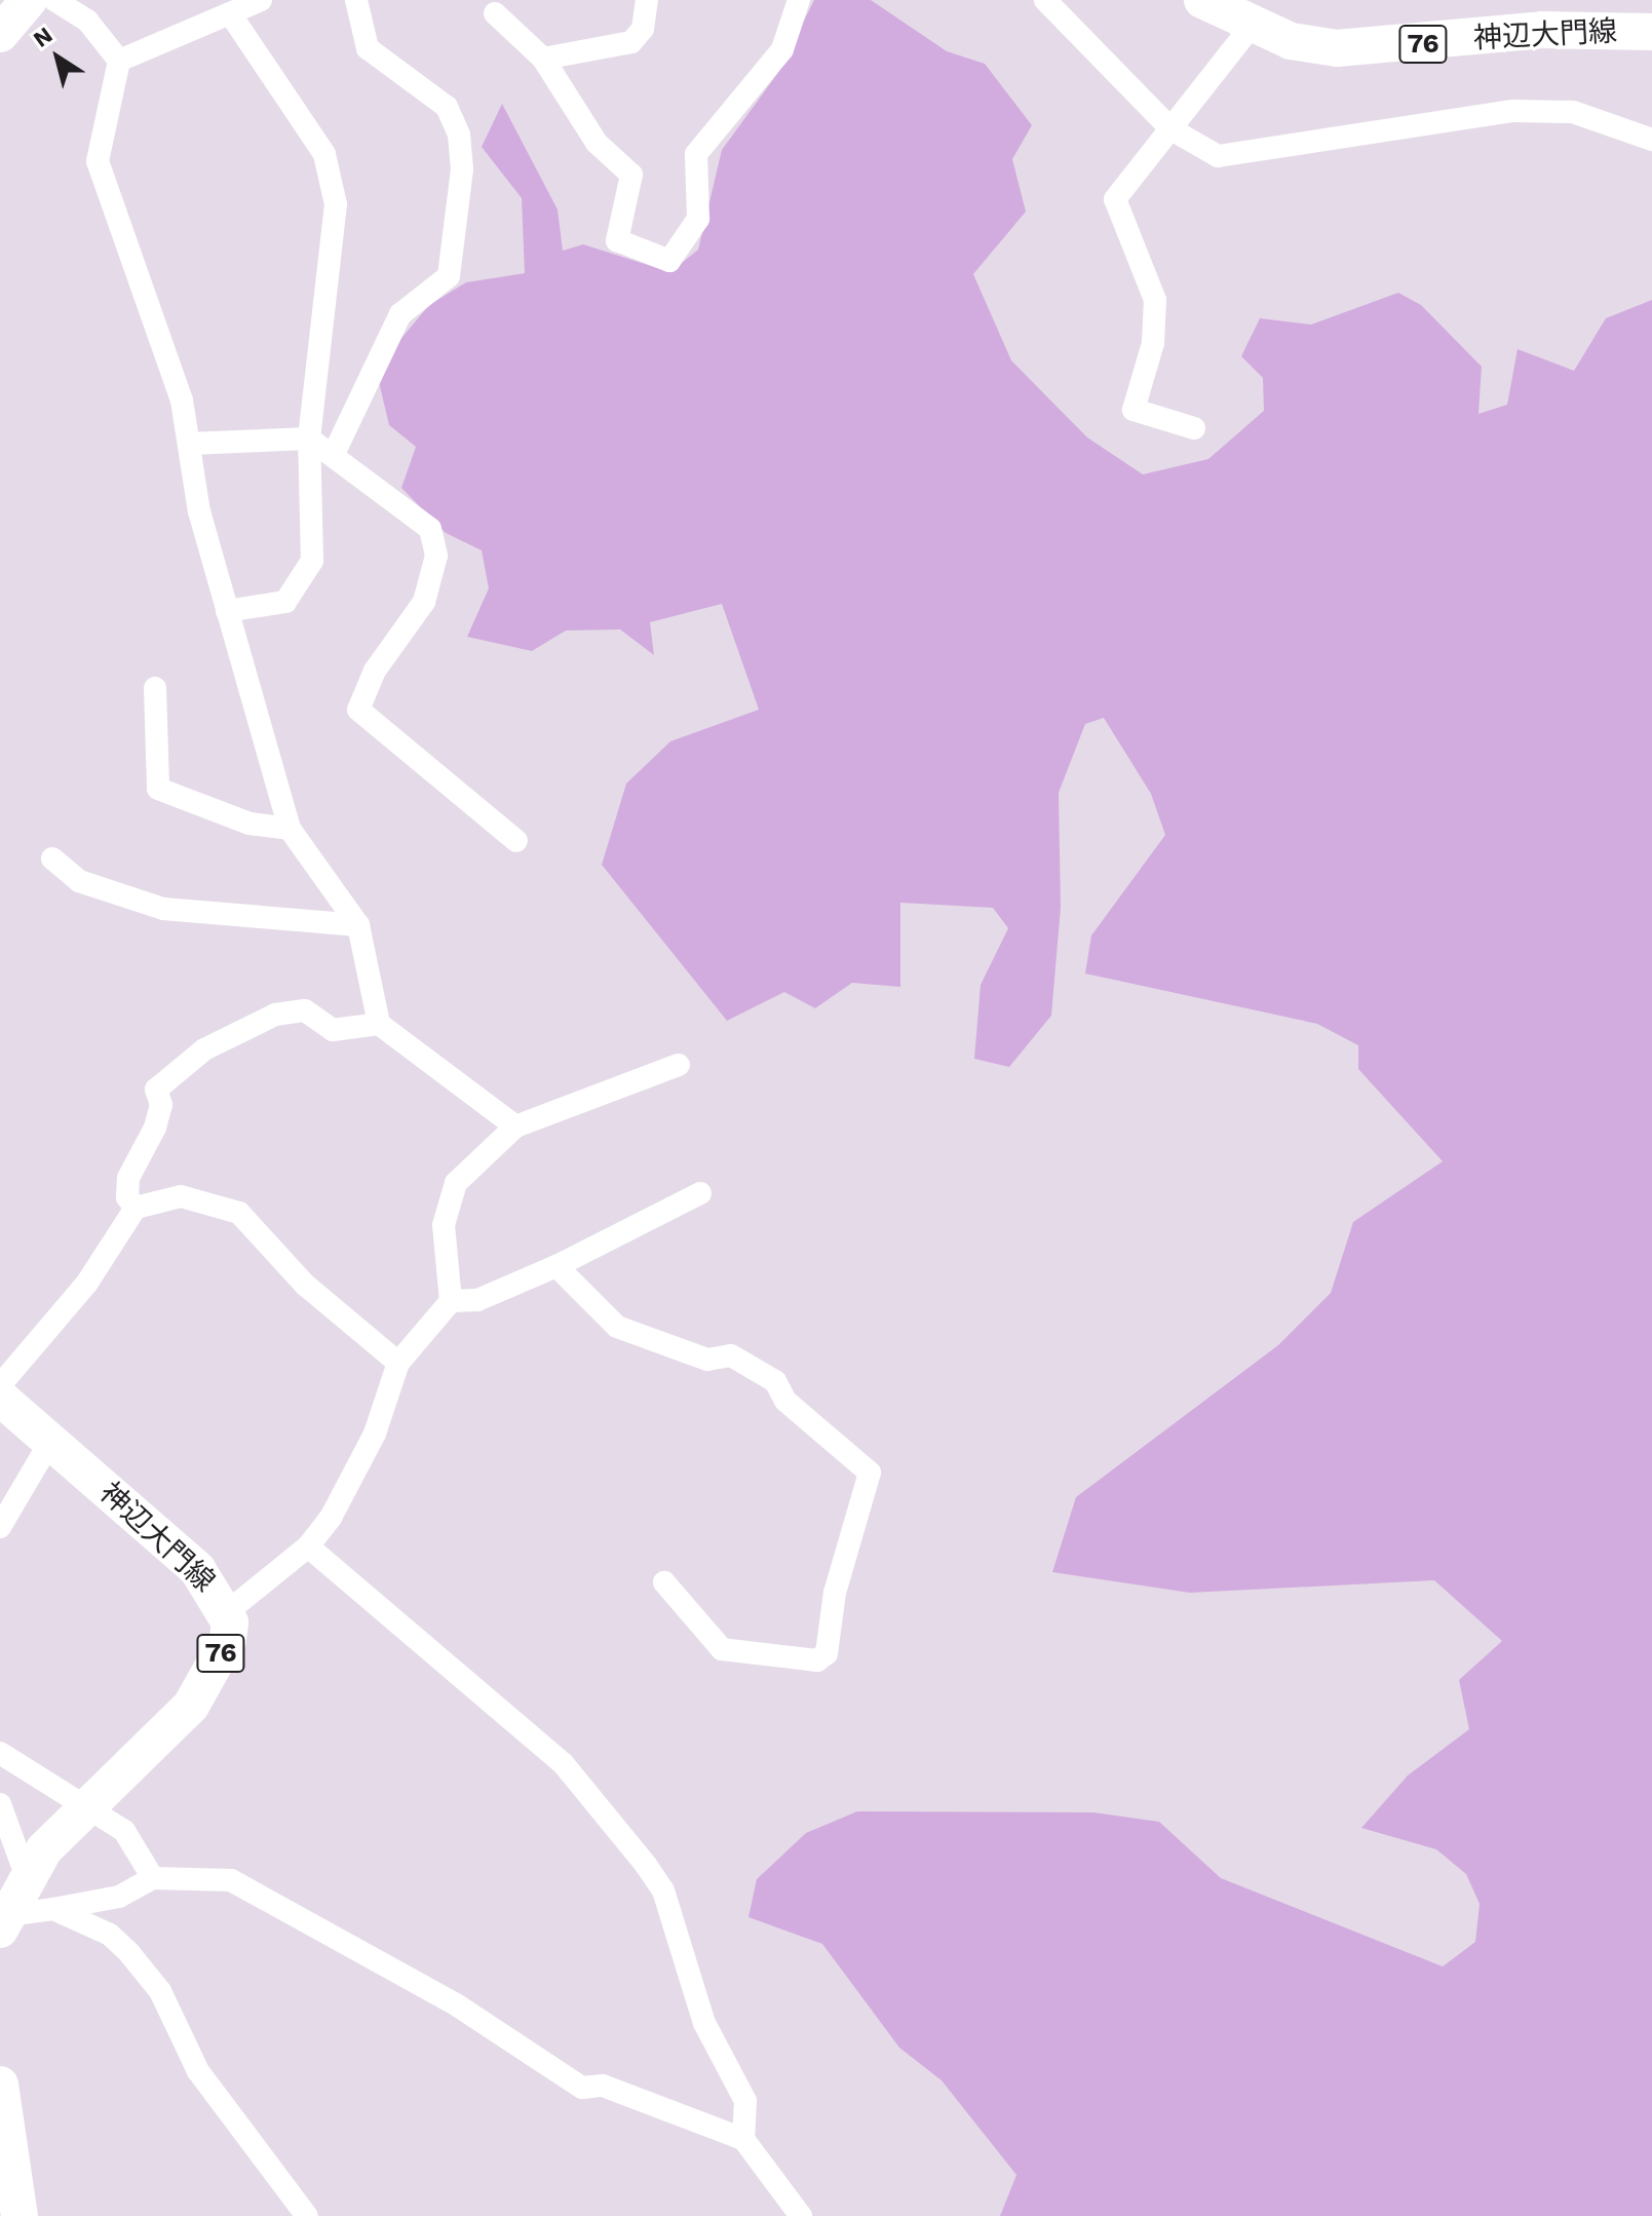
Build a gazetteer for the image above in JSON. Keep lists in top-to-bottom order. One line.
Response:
{"streets":{"main road":["神辺大門線","76"]},"north":"top left"}
